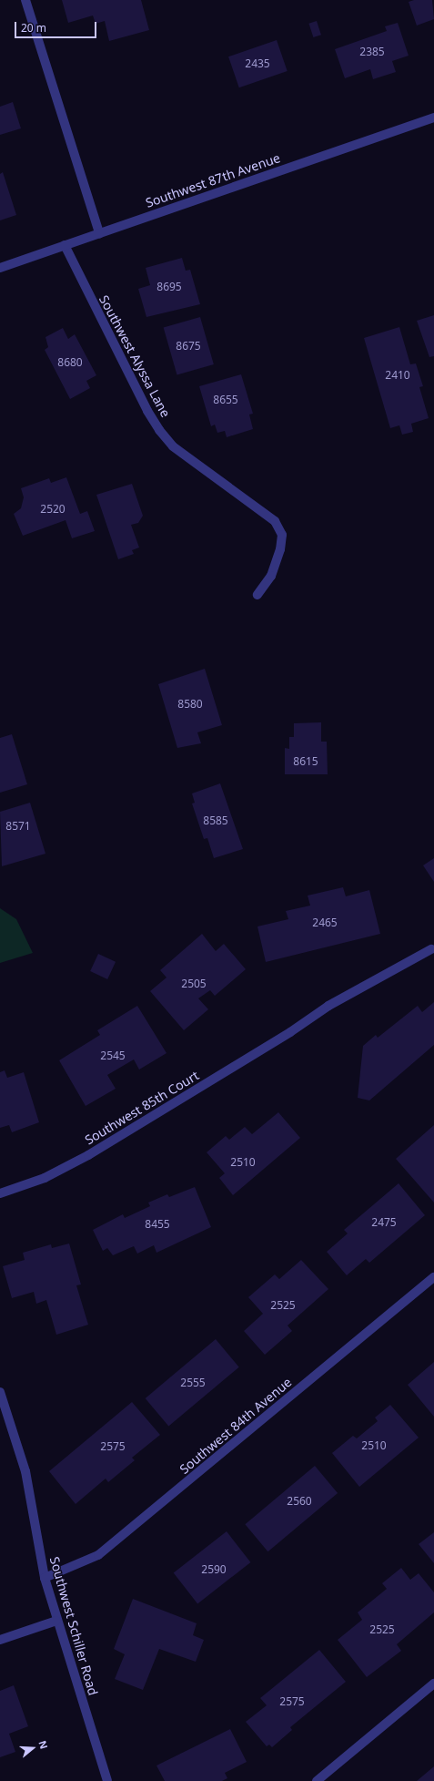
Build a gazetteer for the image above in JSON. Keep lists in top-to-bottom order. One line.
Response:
{"streets":{"street":["Southwest 87th Avenue","Southwest Alyssa Lane","Southwest 85th Court","Southwest 84th Avenue","Southwest Schiller Road"]},"crossings":[["Southwest 87th Avenue","Southwest Alyssa Lane"],["Southwest 84th Avenue","Southwest Schiller Road"]],"house_numbers":["2385","2435","8695","8675","8680","2410","8655","2520","8580","8615","8585","8571","2465","2505","2545","2510","2475","8455","2525","2555","2510","2575","2560","2590","2525","2575"],"scale_bar":"20 m","north":"right"}
